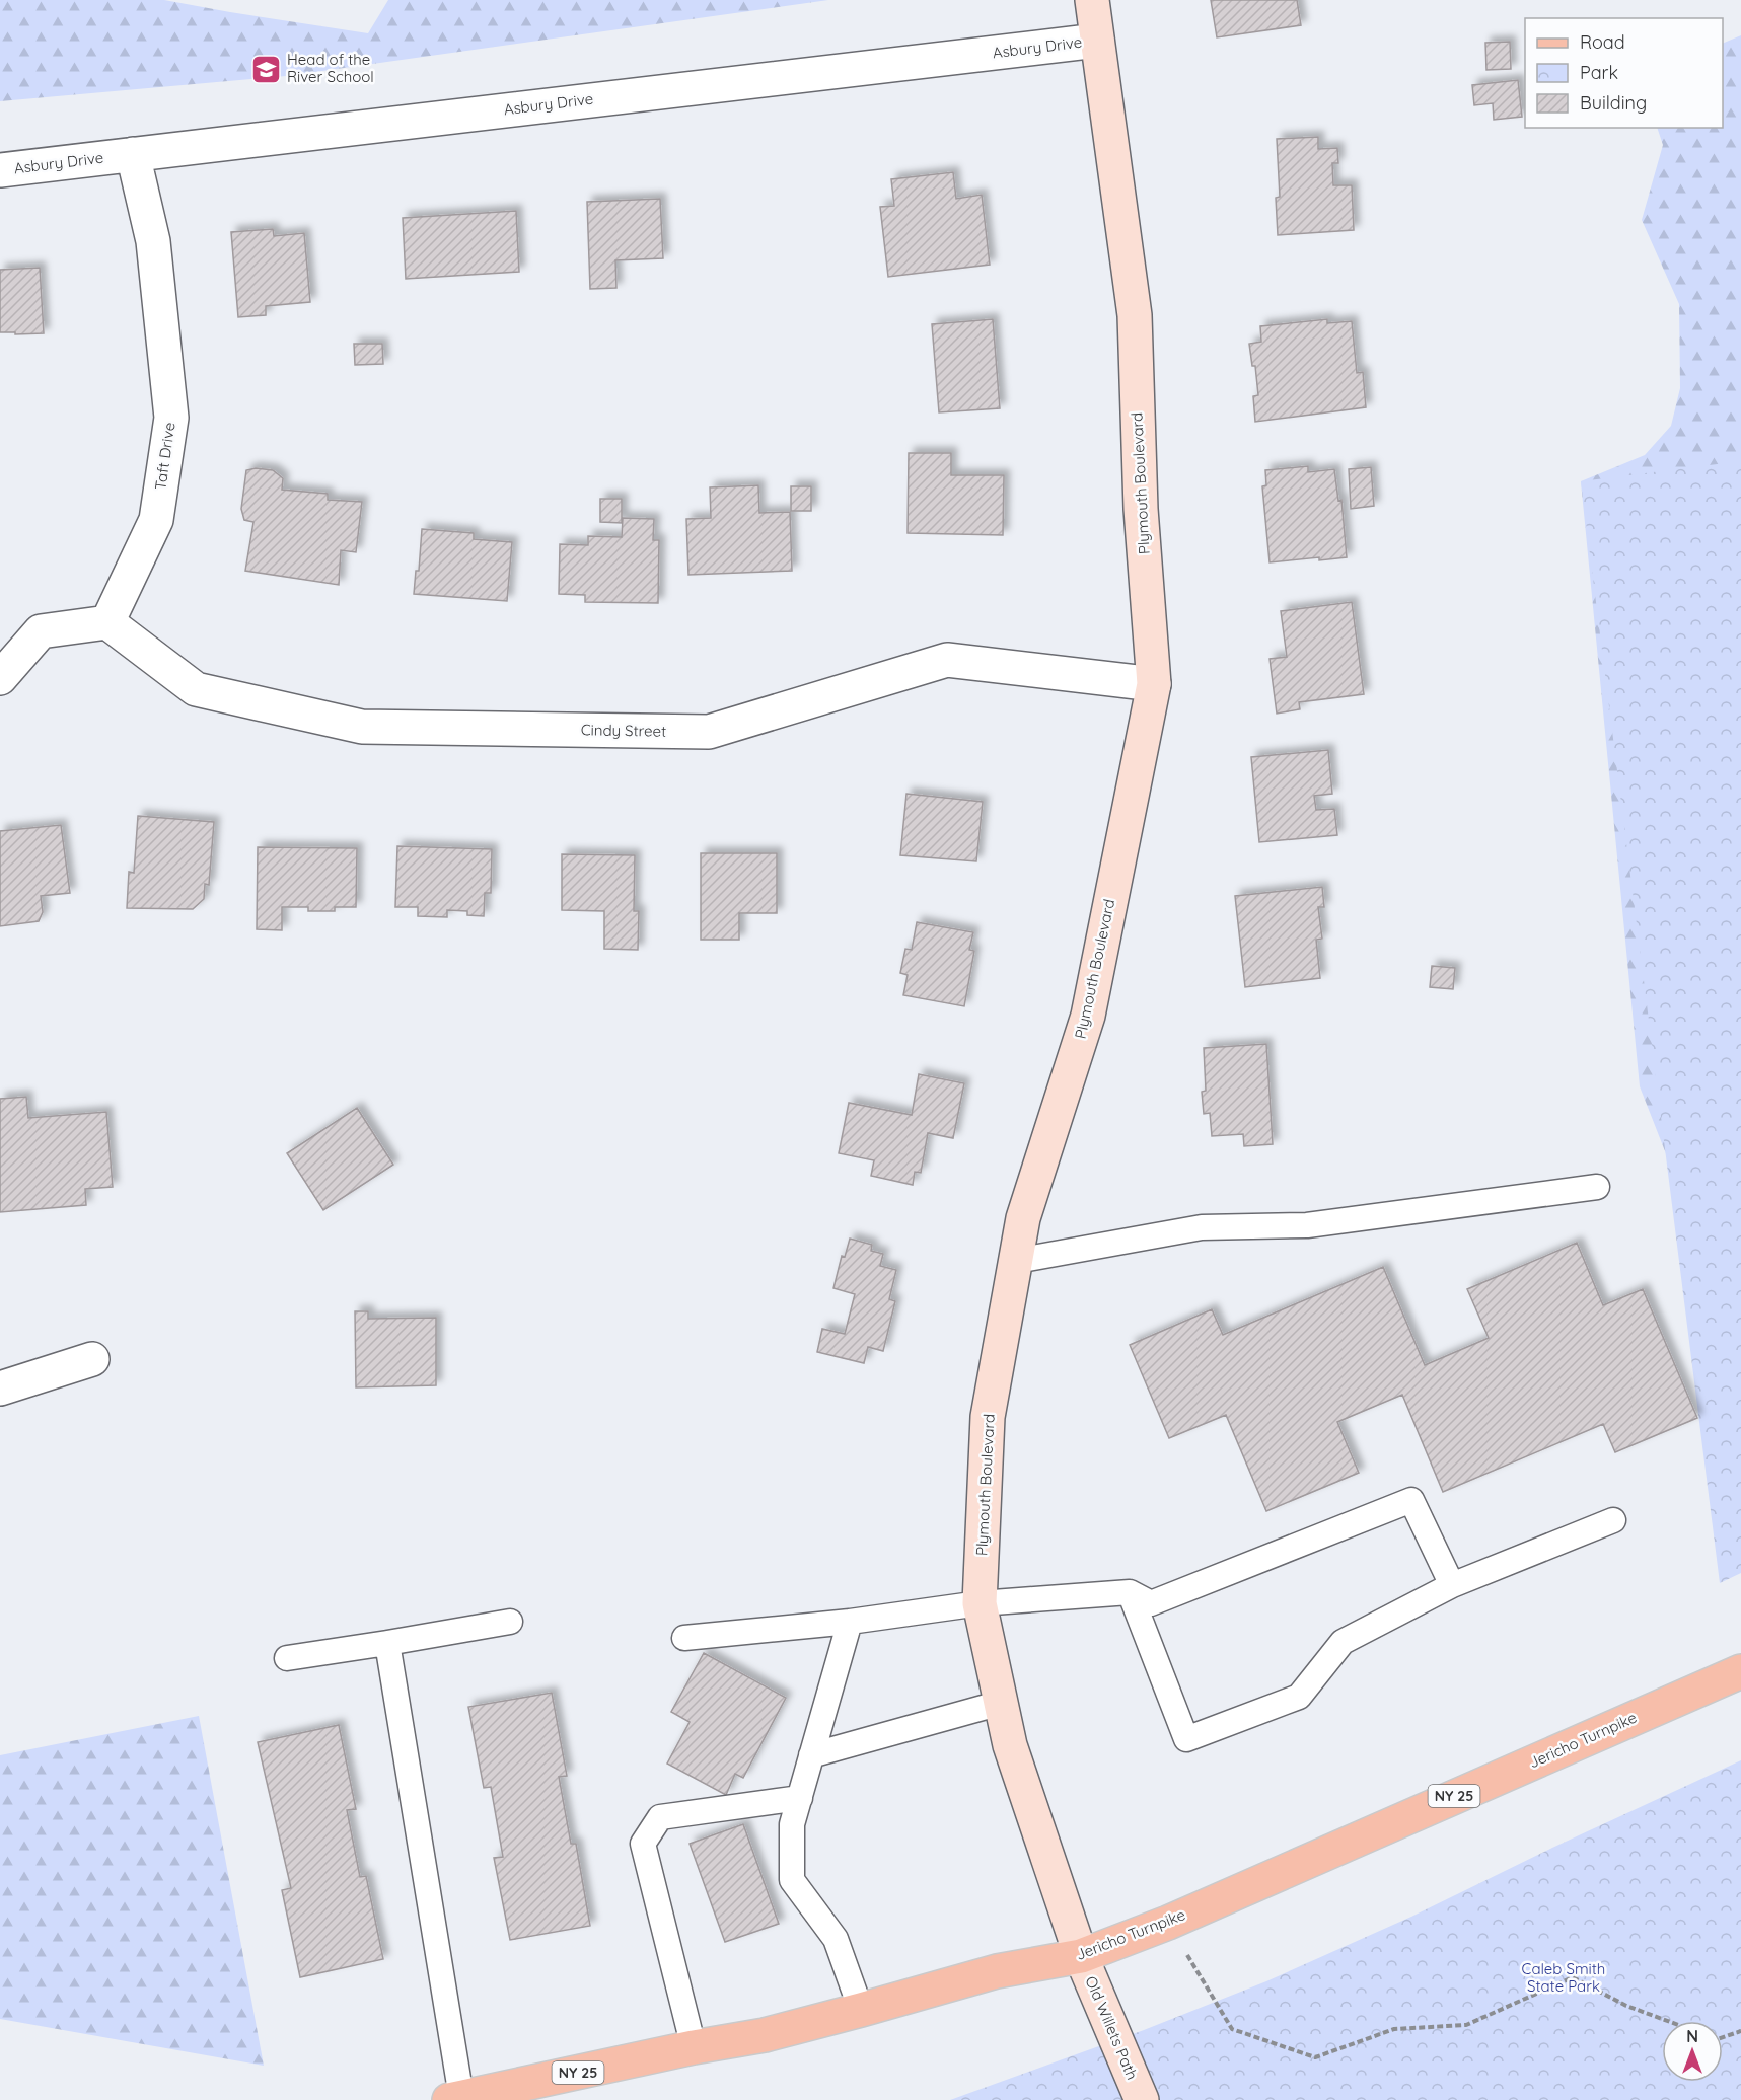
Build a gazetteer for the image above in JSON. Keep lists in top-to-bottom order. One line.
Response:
{"streets":{"main road":["Plymouth Boulevard","Jericho Turnpike","NY 25","Old Willets Path"],"street":["Asbury Drive","Taft Drive","Cindy Street"]},"crossings":[["Asbury Drive","Taft Drive"],["Asbury Drive","Plymouth Boulevard"],["Taft Drive","Cindy Street"],["Plymouth Boulevard","Cindy Street"],["Plymouth Boulevard","Jericho Turnpike"],["Plymouth Boulevard","Old Willets Path"],["Jericho Turnpike","Old Willets Path"]],"parks":["Caleb Smith State Park"],"places":{"school or university":["Head of the River School"]},"legend":["Road","Park","Building"],"north":"top"}
